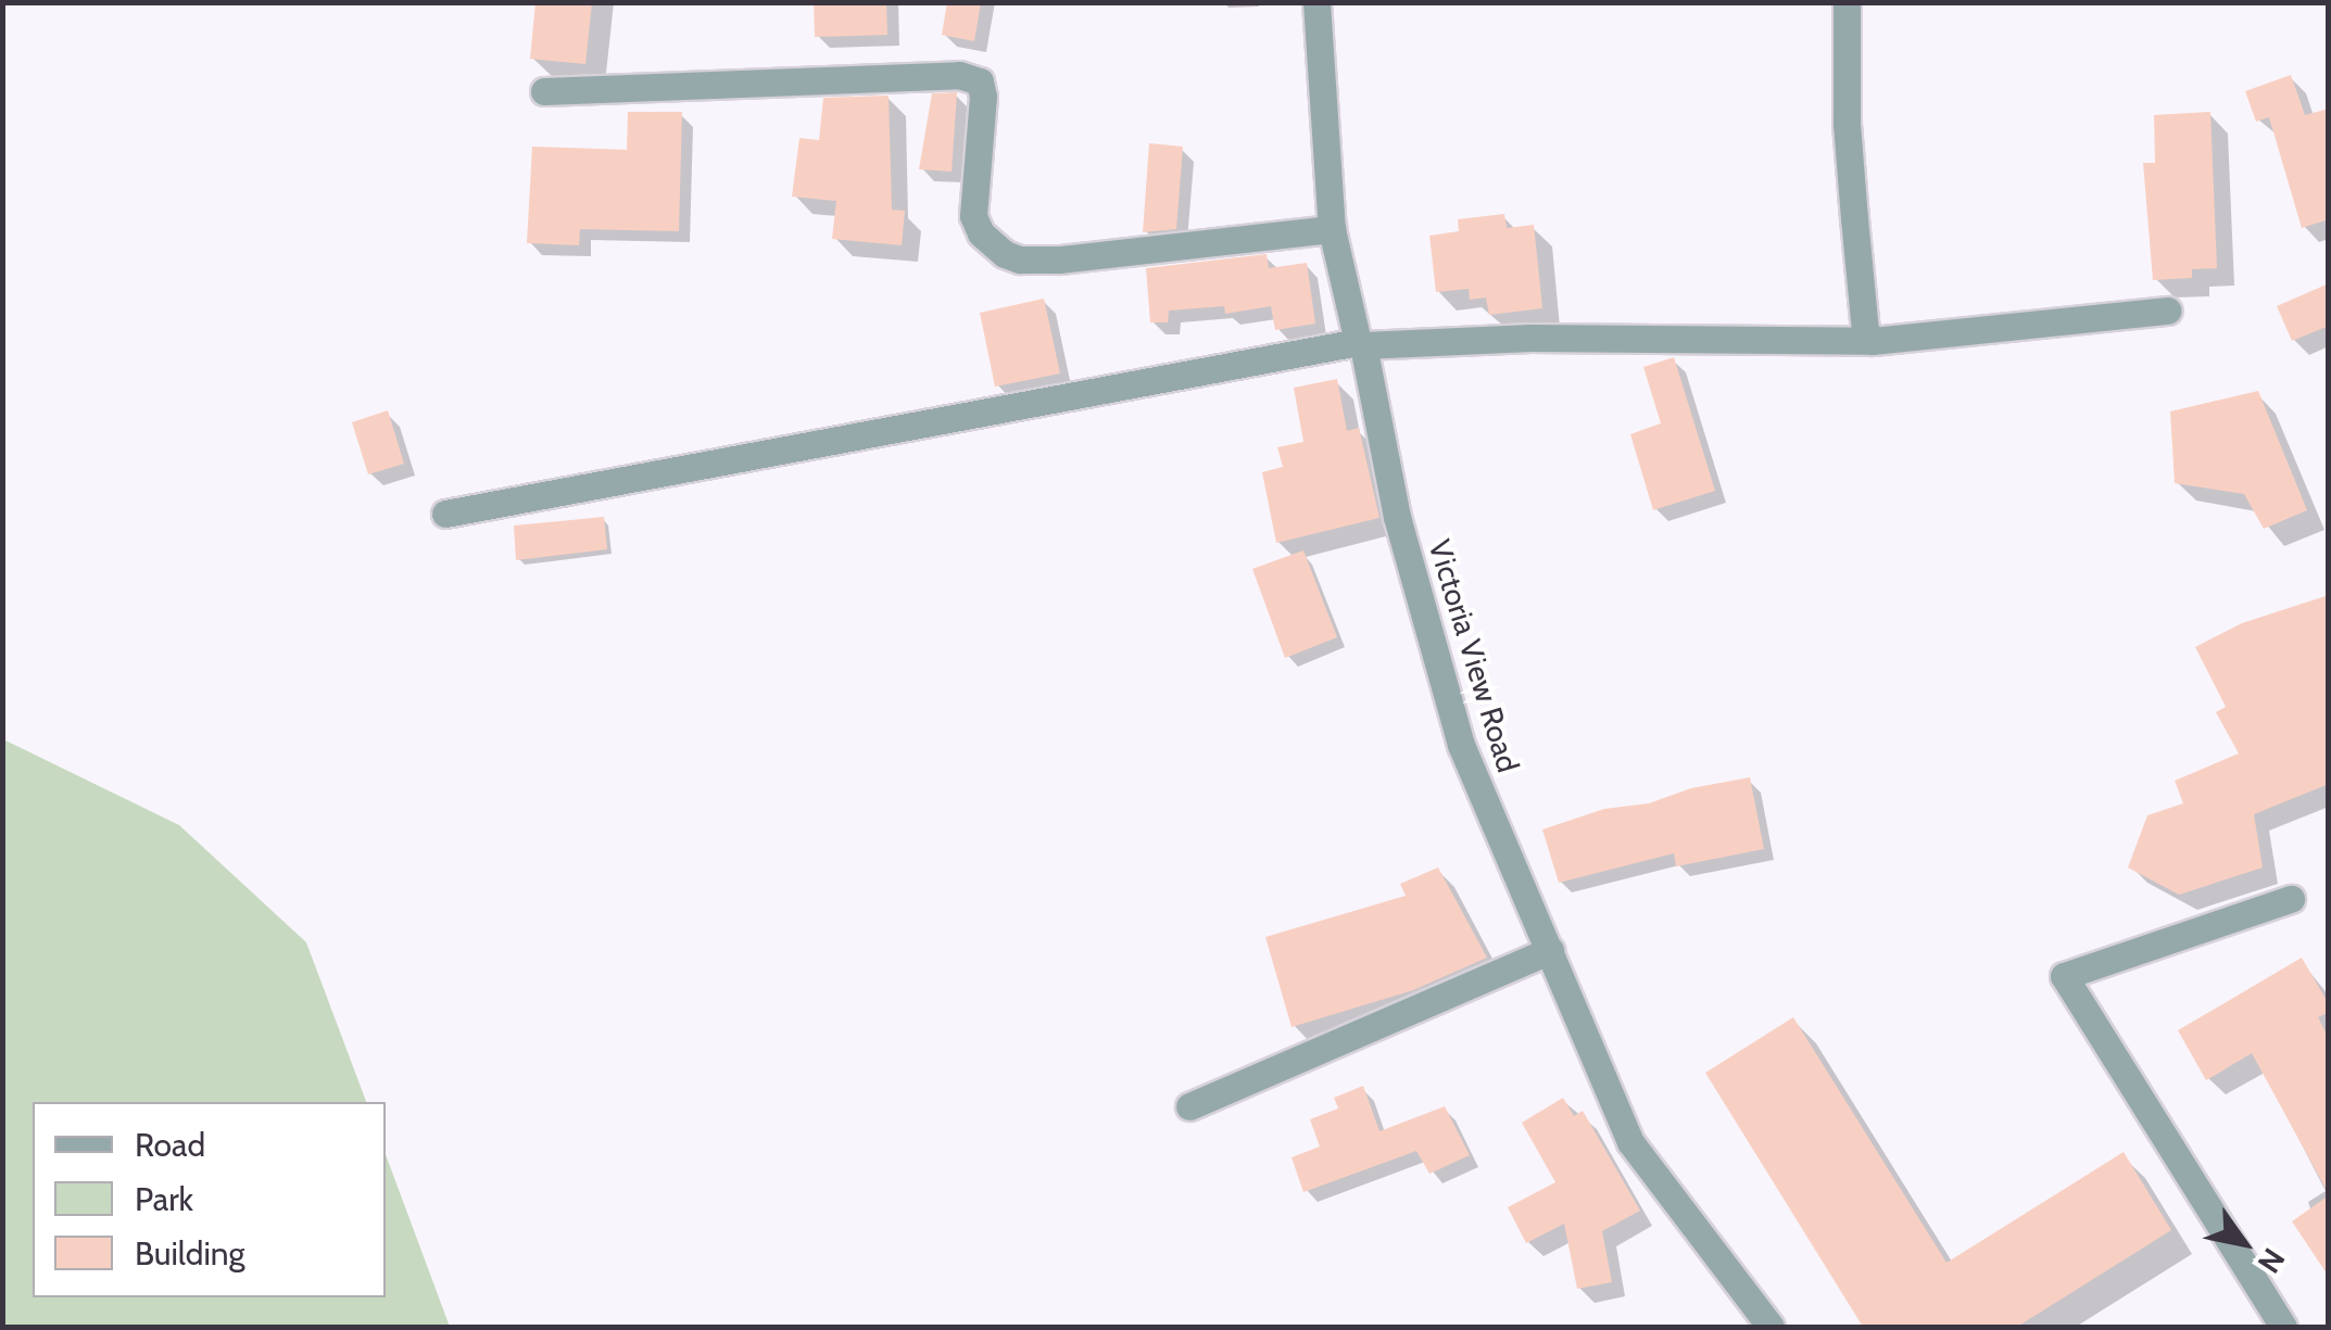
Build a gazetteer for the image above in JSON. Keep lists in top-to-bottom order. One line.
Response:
{"streets":{"street":["Victoria View Road"]},"legend":["Road","Park","Building"],"north":"bottom right"}
